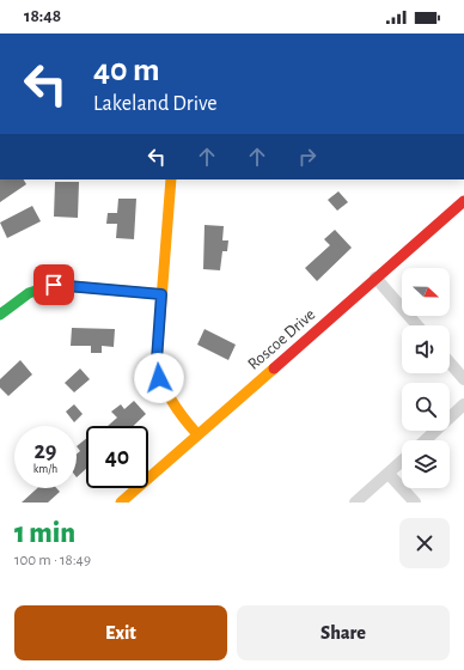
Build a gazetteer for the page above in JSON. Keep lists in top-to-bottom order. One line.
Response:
{"streets":{"street":["Roscoe Drive"]},"north":"right","page":{"status":"18:48","turn":["40 m","Lakeland Drive"],"speed":"29 km/h","limit":"40","heading":["1 min","100 m · 18:49"],"buttons":["Exit","Share"]}}
